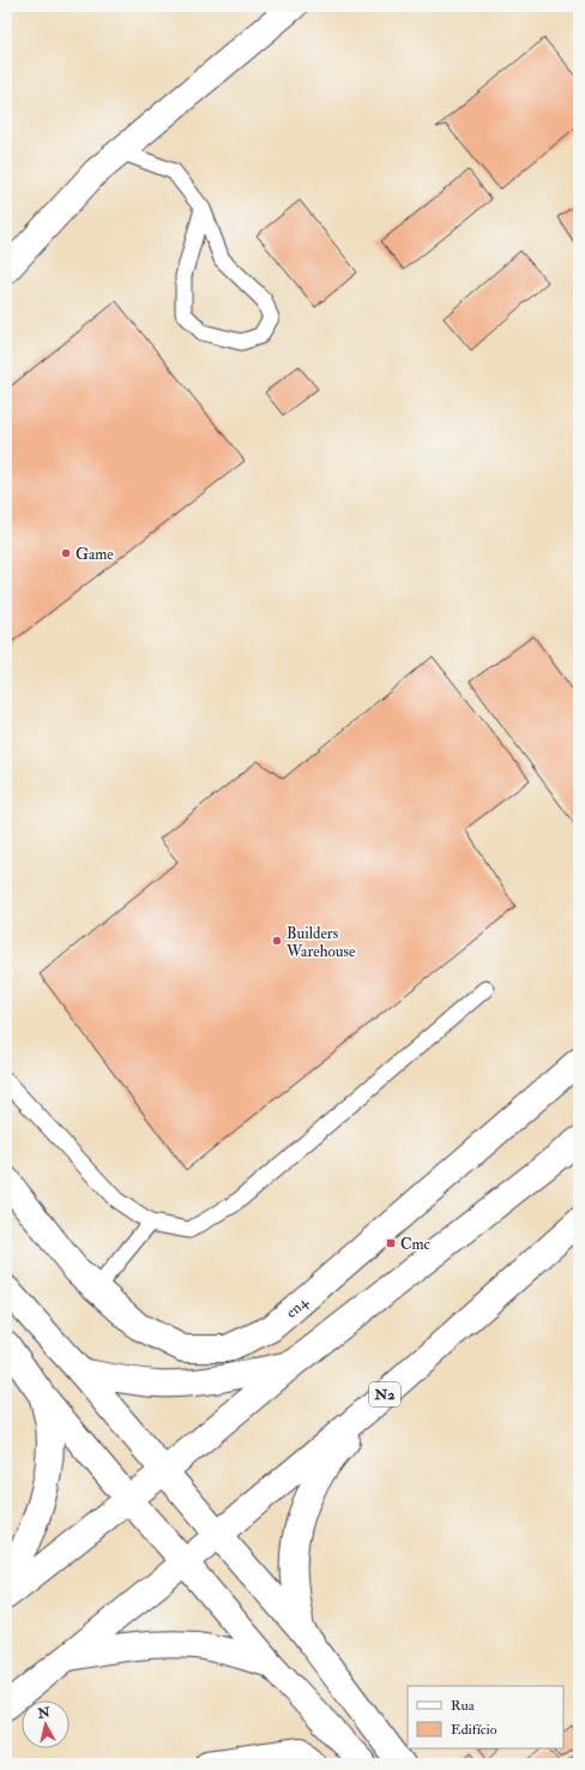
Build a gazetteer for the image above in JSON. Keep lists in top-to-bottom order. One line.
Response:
{"streets":{"main road":["en4","N2"]},"places":{"other":["Game","Builders Warehouse"],"transit":["Cmc"]},"legend":["Rua","Edifício"],"north":"top"}
